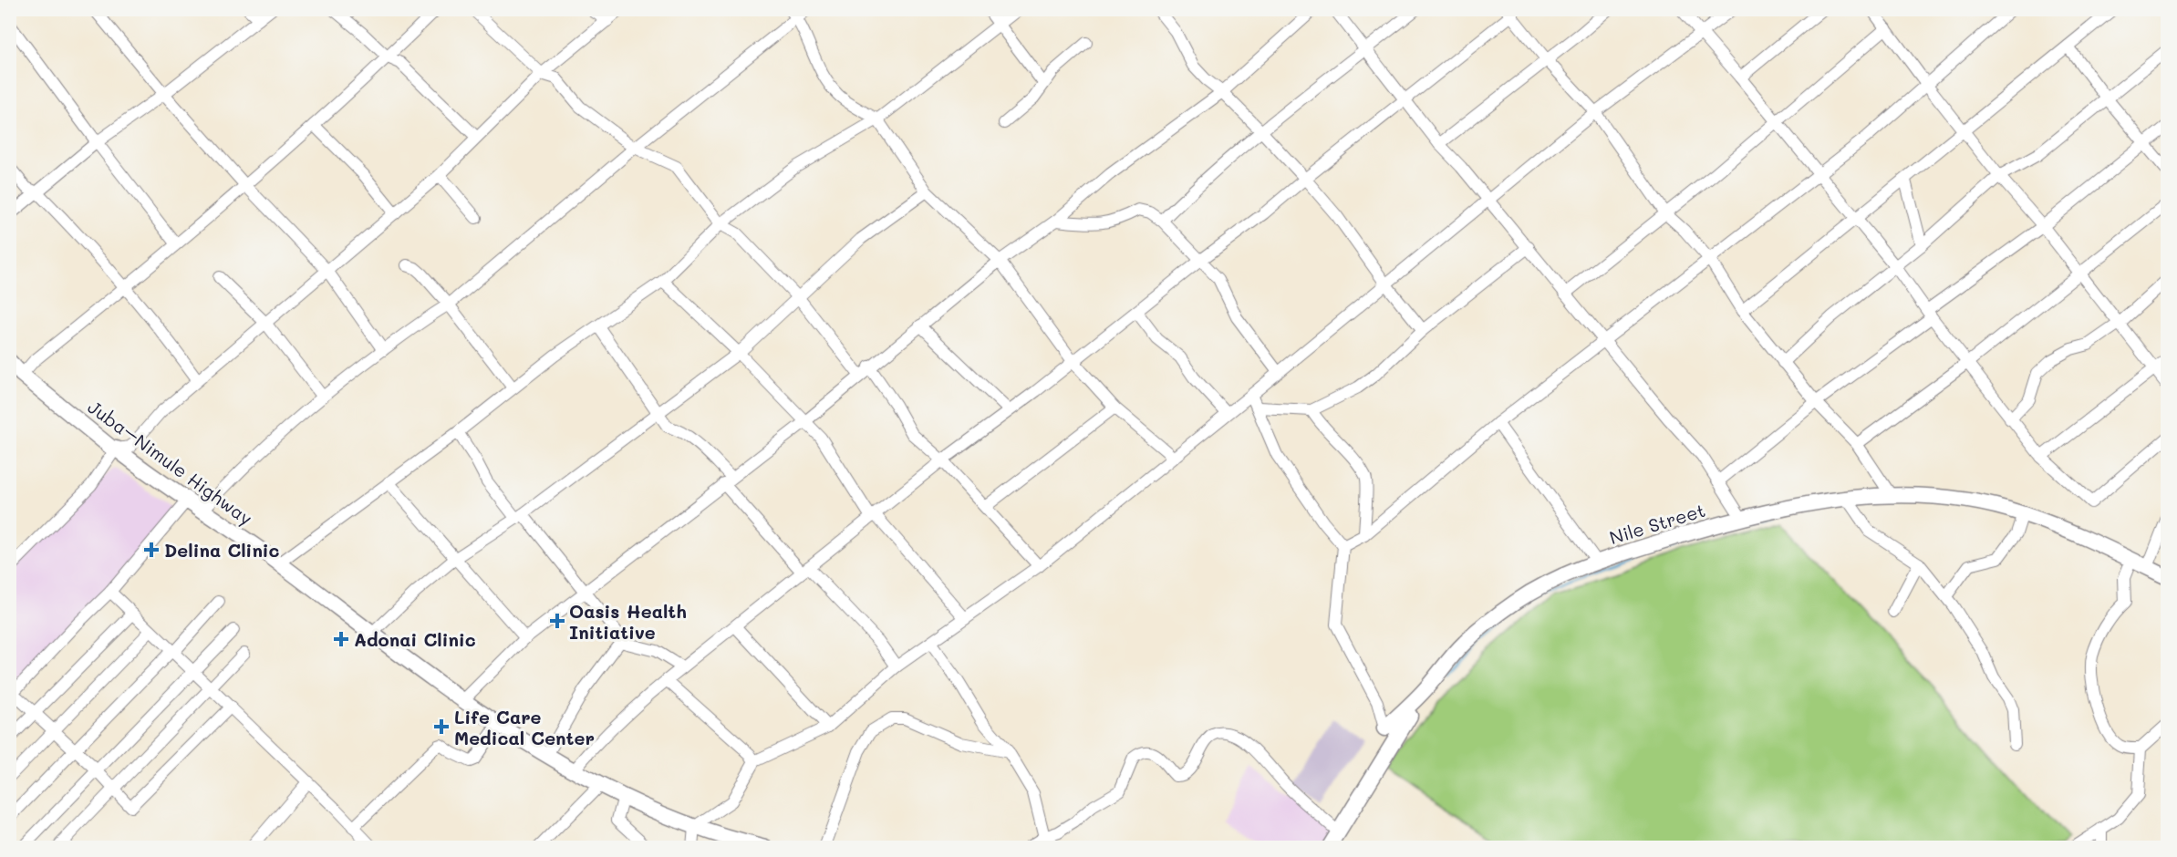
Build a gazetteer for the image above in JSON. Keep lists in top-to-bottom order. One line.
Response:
{"streets":{"main road":["Juba–Nimule Highway","Nile Street"]},"places":{"health":["Delina Clinic","Oasis Health Initiative","Adonai Clinic","Life Care Medical Center"]}}
